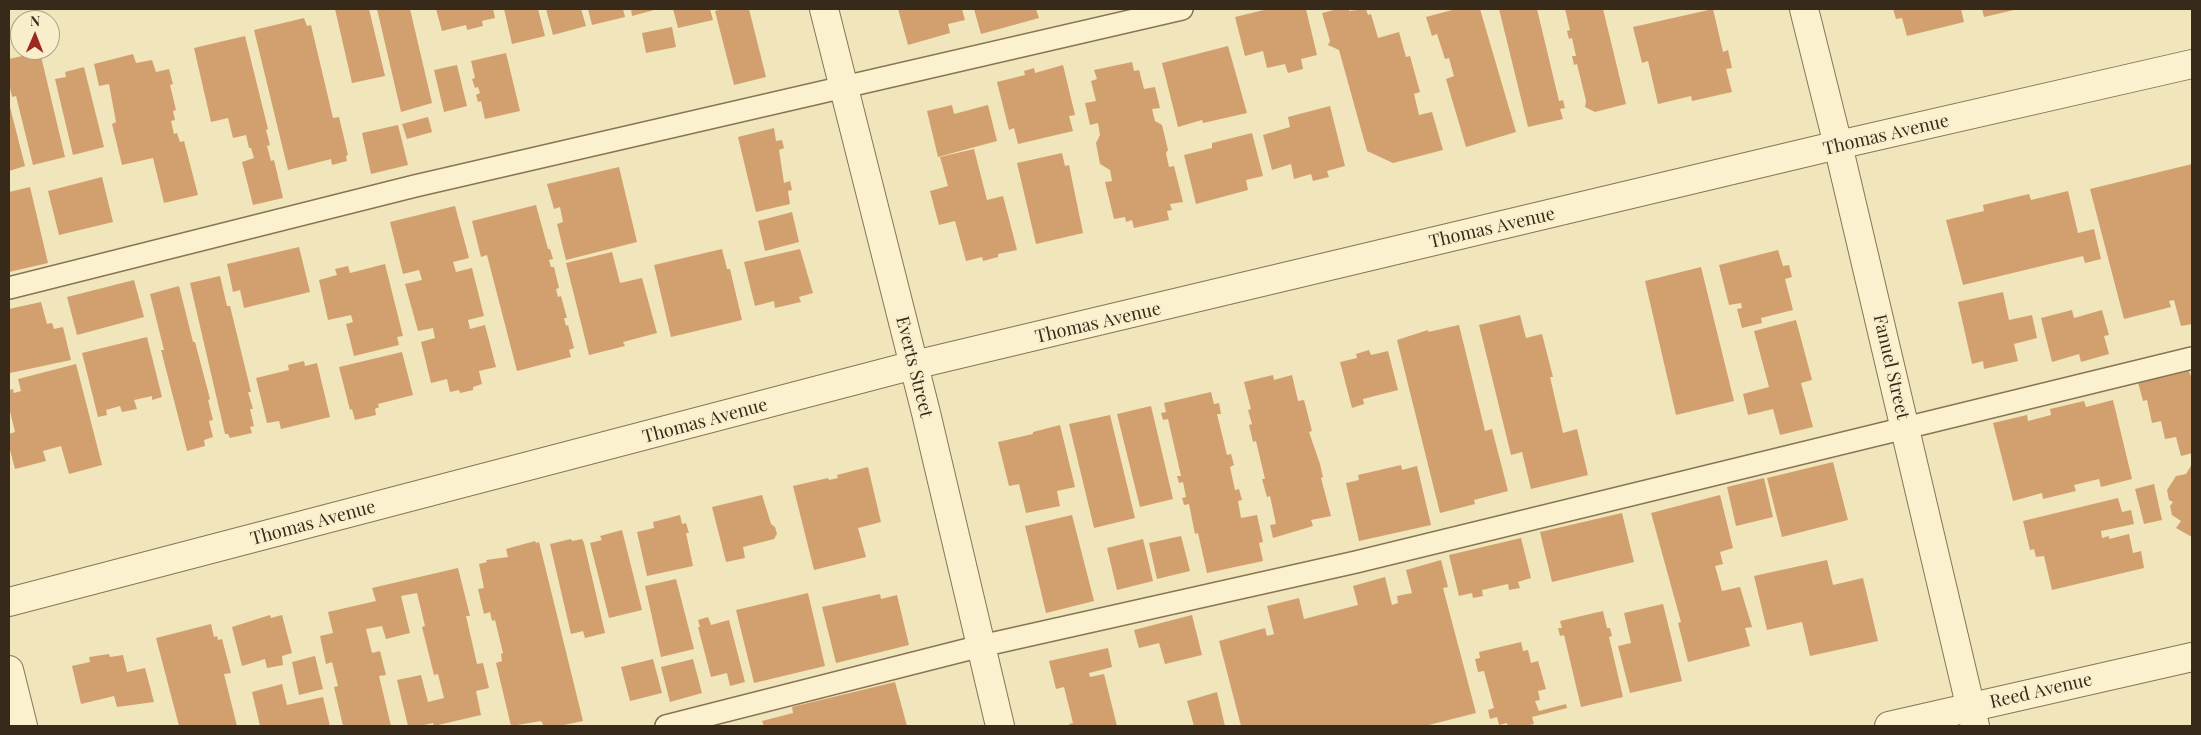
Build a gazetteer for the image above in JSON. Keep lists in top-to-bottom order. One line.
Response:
{"streets":{"street":["Thomas Avenue","Everts Street","Fanuel Street","Reed Avenue"]},"crossings":[["Thomas Avenue","Everts Street"],["Thomas Avenue","Fanuel Street"],["Fanuel Street","Reed Avenue"]],"north":"top"}
